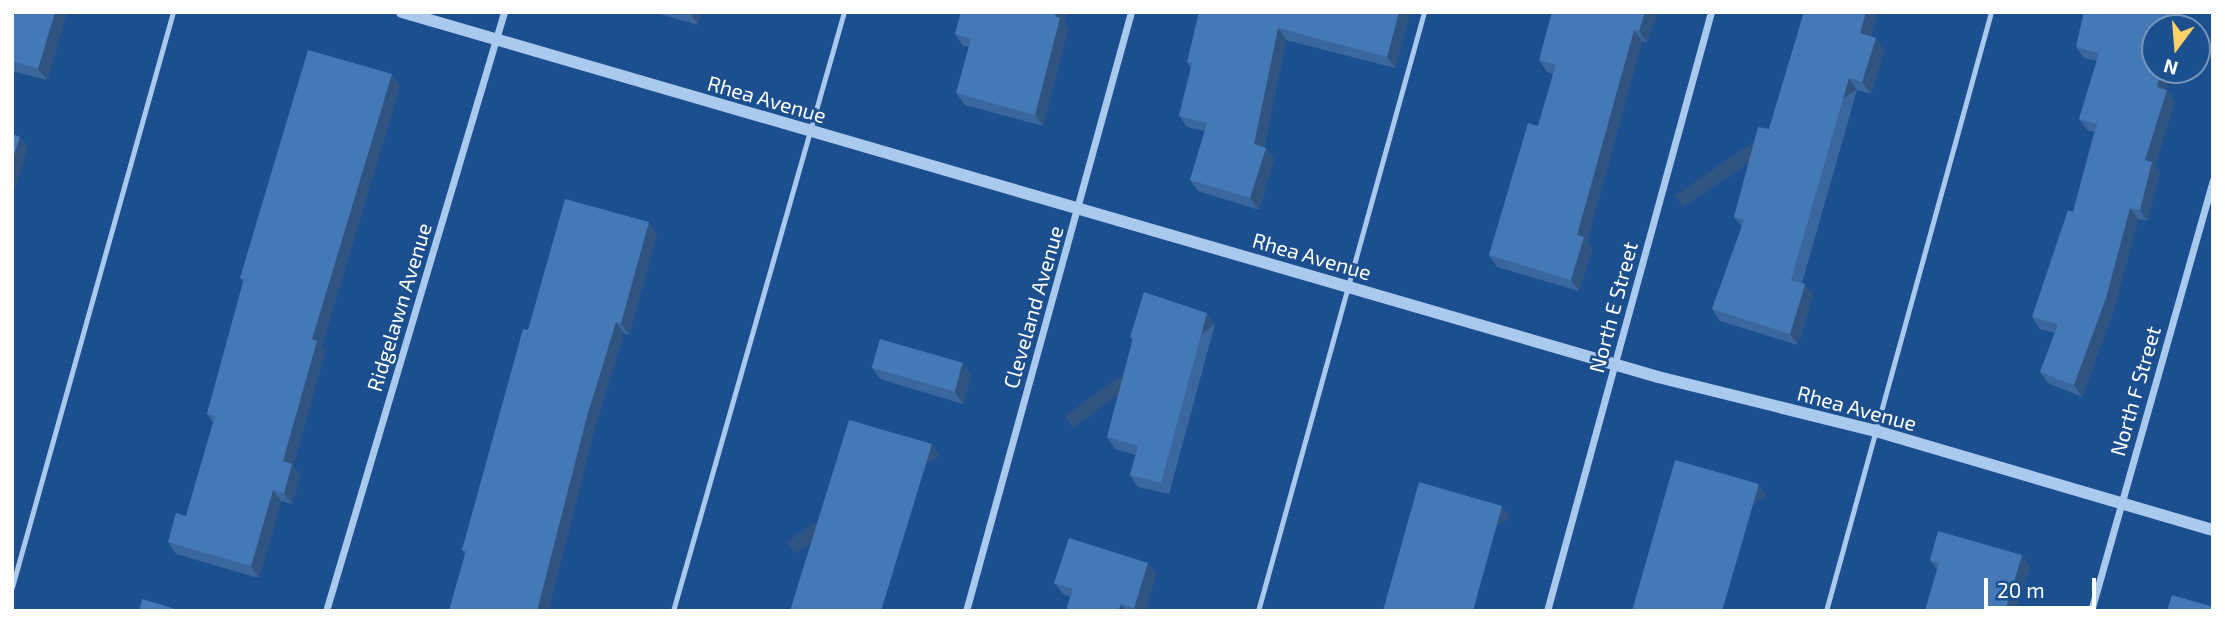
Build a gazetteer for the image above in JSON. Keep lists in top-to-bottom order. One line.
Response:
{"streets":{"street":["Rhea Avenue","Ridgelawn Avenue","Cleveland Avenue","North E Street","North F Street"]},"crossings":[["Rhea Avenue","Ridgelawn Avenue"],["Rhea Avenue","Cleveland Avenue"],["Rhea Avenue","North E Street"],["Rhea Avenue","North F Street"]],"scale_bar":"20 m","north":"bottom"}
